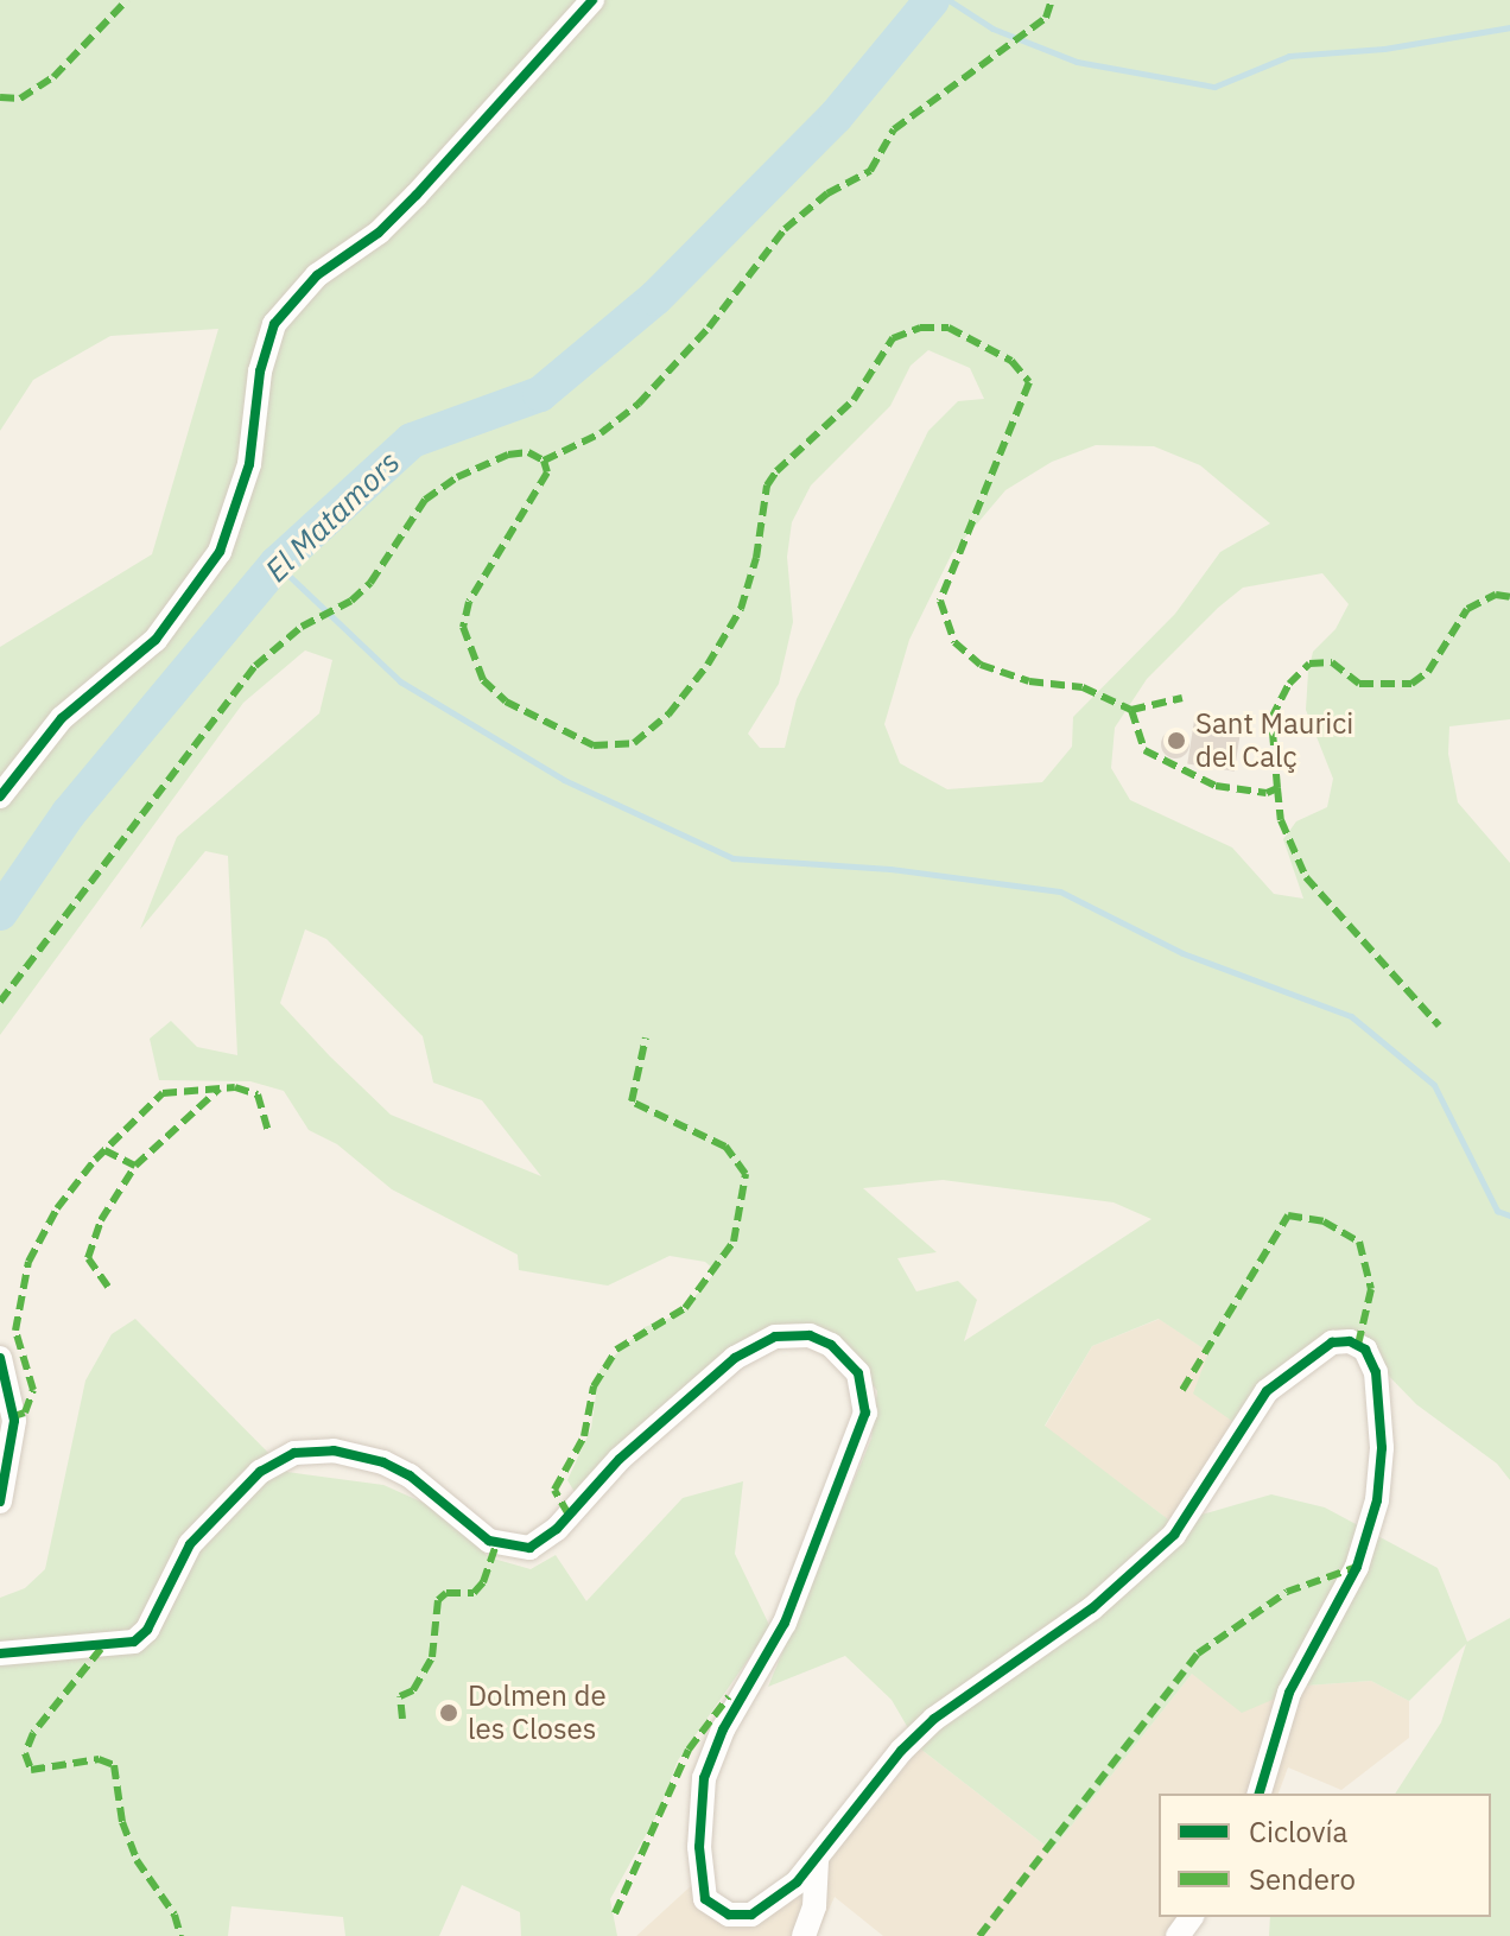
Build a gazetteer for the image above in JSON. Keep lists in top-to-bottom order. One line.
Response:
{"water":["El Matamors"],"places":["Sant Maurici del Calç","Dolmen de les Closes"],"legend":["Ciclovía","Sendero"]}
